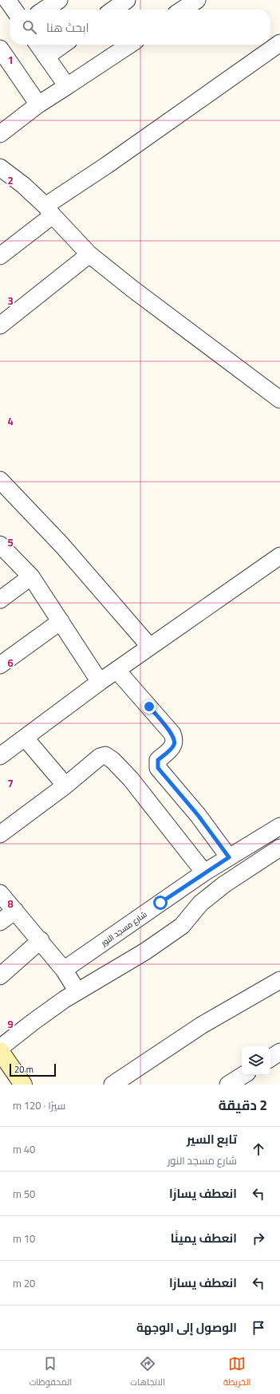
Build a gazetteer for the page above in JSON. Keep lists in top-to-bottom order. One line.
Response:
{"streets":{"street":["شارع مسجد النور"]},"scale_bar":"20 m","page":{"search":"ابحث هنا","scale":"20 m","heading":["2 دقيقة","سيرًا · 120 m"],"list":[["تابع السير","شارع مسجد النور","40 m"],["انعطف يسارًا","50 m"],["انعطف يمينًا","10 m"],["انعطف يسارًا","20 m"],"الوصول إلى الوجهة"],"nav":["الخريطة","الاتجاهات","المحفوظات"]},"grid":{"rows":["1","2","3","4","5","6","7","8","9"]}}
